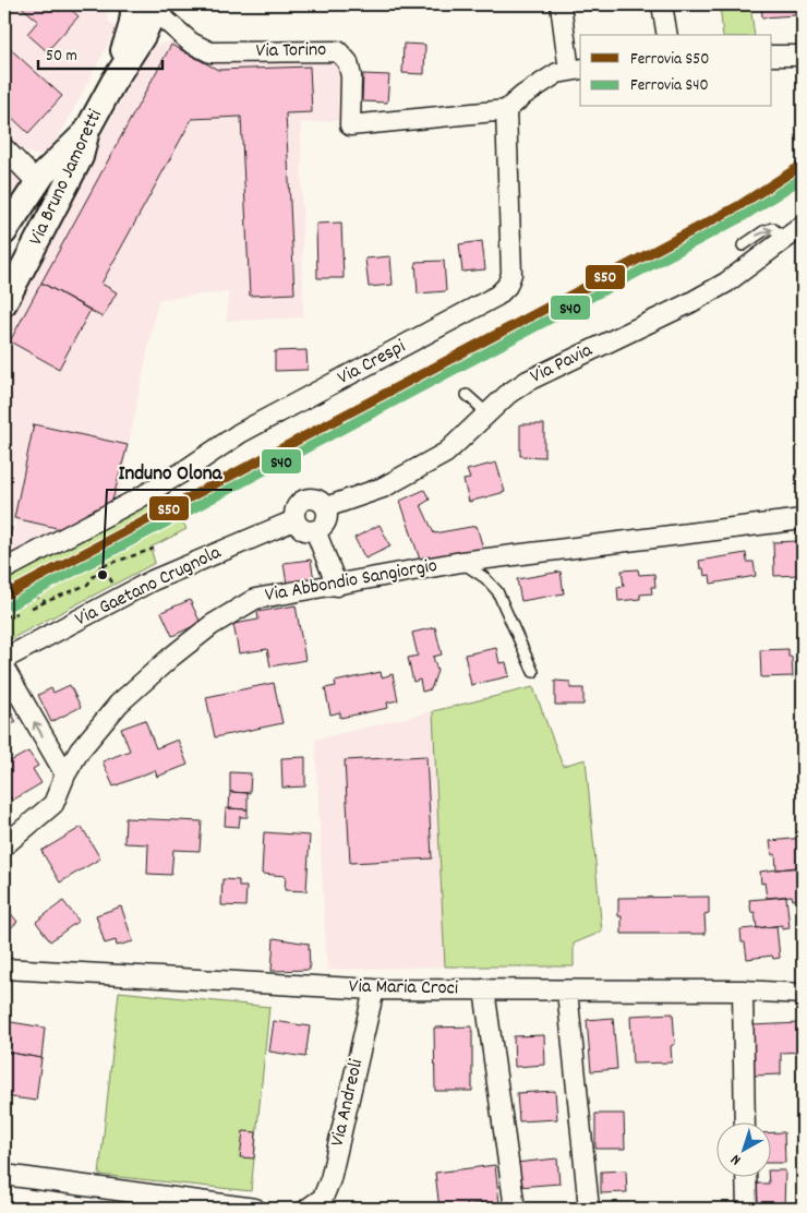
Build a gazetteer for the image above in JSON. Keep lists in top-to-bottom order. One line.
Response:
{"streets":{"street":["Via Torino","Via Bruno Jamoretti","Via Crespi","Via Pavia","Via Abbondio Sangiorgio","Via Gaetano Crugnola","Via Maria Croci","Via Andreoli"]},"crossings":[["Via Torino","Via Bruno Jamoretti"],["Via Torino","Via Crespi"],["Via Pavia","Via Gaetano Crugnola"],["Via Maria Croci","Via Andreoli"]],"places":["Induno Olona"],"lines":["rail line S50","rail line S40"],"legend":["Ferrovia S50","Ferrovia S40"],"scale_bar":"50 m","north":"bottom left"}
